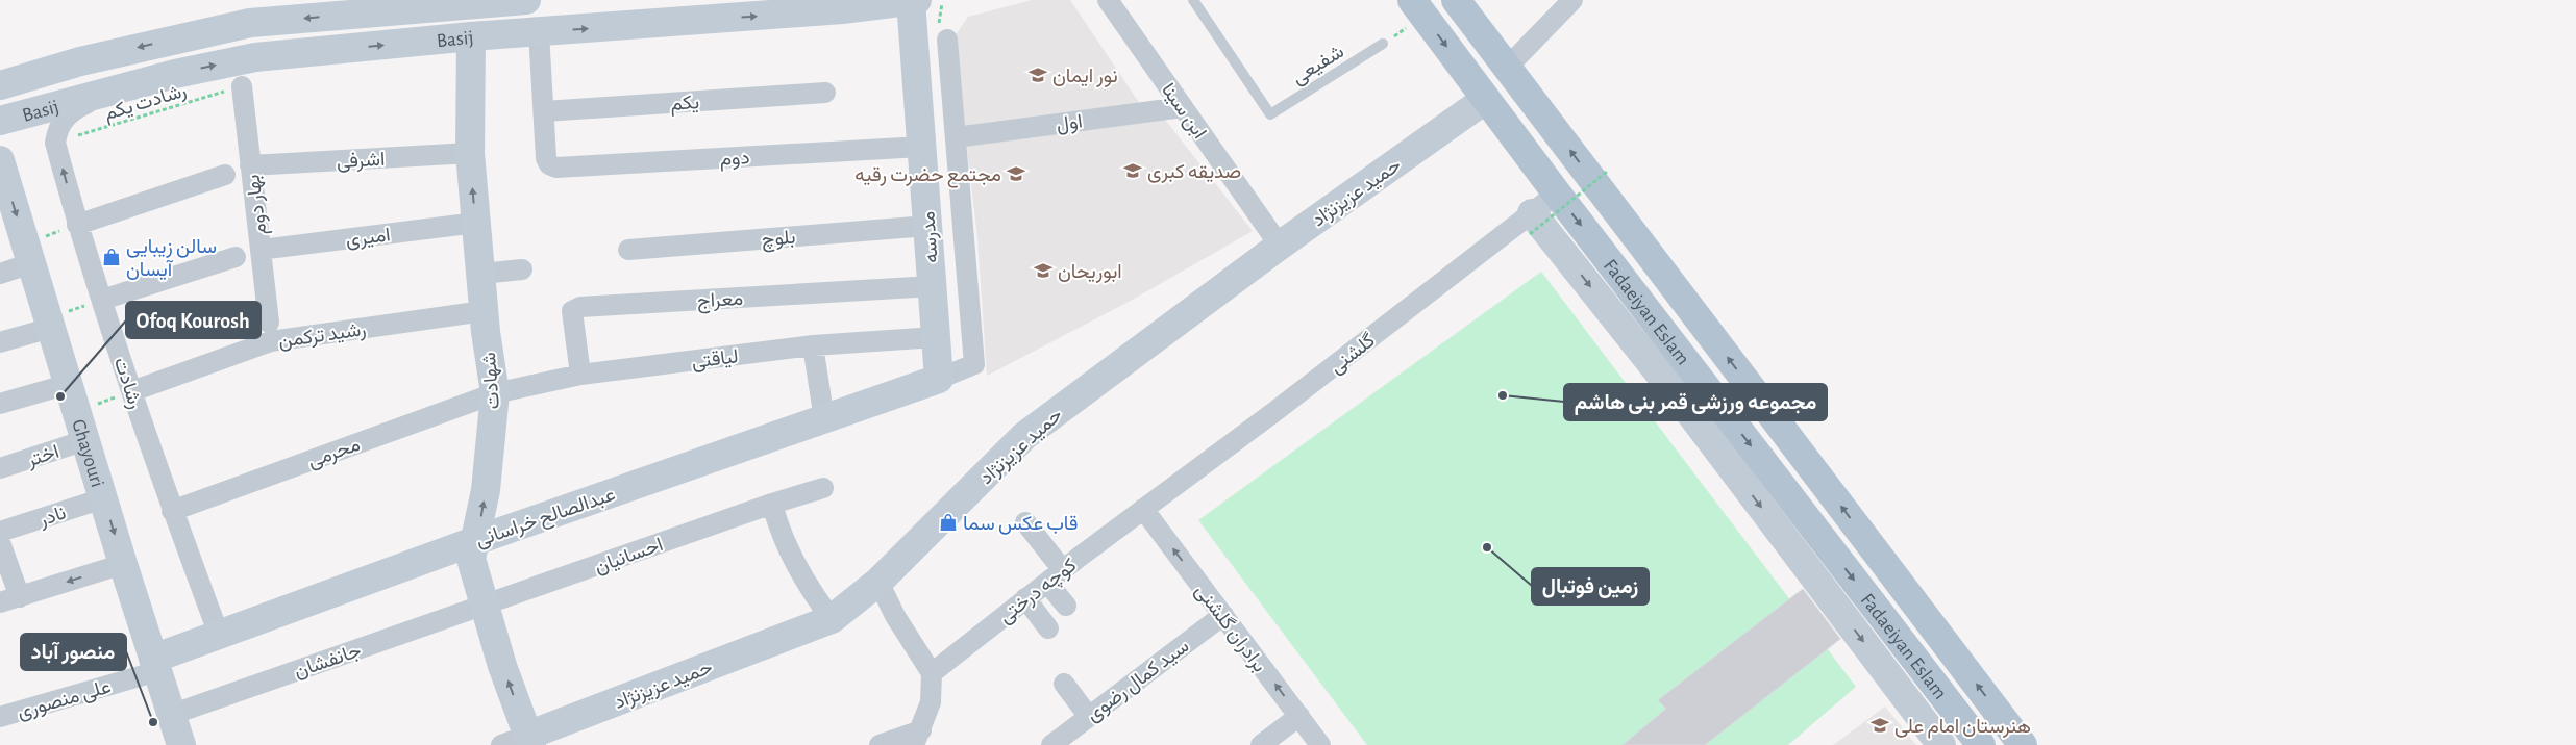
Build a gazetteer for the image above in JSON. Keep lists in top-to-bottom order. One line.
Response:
{"streets":{"main road":["Fadaeiyan Eslam"],"street":["Basij","یکم","ابن سینا","اول","دوم","اشرفی","حمید عزیزنژاد","بهار دوم","امیری","بلوچ","مدرسه","معراج","رشید ترکمن","گلشنی","لیاقتی","شهادت","رشادت","محرمی","Ghayouri","اختر","نادر","عبدالصالح خراسانی","احسانیان","کوچه درختی","برادران گلشنی","جانفشان","سید کمال رضوی","علی منصوری"],"lane":["شفیعی"],"path":["رشادت یکم"]},"crossings":[["Basij","مدرسه"],["Basij","شهادت"],["رشادت یکم","بهار دوم"],["رشادت یکم","رشادت"],["یکم","دوم"],["ابن سینا","اول"],["ابن سینا","حمید عزیزنژاد"],["دوم","مدرسه"],["اشرفی","بهار دوم"],["اشرفی","شهادت"],["حمید عزیزنژاد","Fadaeiyan Eslam"],["حمید عزیزنژاد","شهادت"],["بهار دوم","امیری"],["امیری","شهادت"],["بلوچ","مدرسه"],["مدرسه","معراج"],["مدرسه","لیاقتی"],["مدرسه","عبدالصالح خراسانی"],["معراج","لیاقتی"],["Fadaeiyan Eslam","گلشنی"],["رشید ترکمن","شهادت"],["رشید ترکمن","رشادت"],["گلشنی","کوچه درختی"],["گلشنی","برادران گلشنی"],["لیاقتی","شهادت"],["لیاقتی","محرمی"],["شهادت","محرمی"],["شهادت","عبدالصالح خراسانی"],["شهادت","احسانیان"],["شهادت","جانفشان"],["رشادت","محرمی"],["رشادت","عبدالصالح خراسانی"],["Ghayouri","اختر"],["Ghayouri","نادر"],["Ghayouri","عبدالصالح خراسانی"],["Ghayouri","جانفشان"],["Ghayouri","علی منصوری"],["عبدالصالح خراسانی","علی منصوری"],["احسانیان","جانفشان"],["کوچه درختی","برادران گلشنی"],["برادران گلشنی","سید کمال رضوی"]],"one_way":["شهادت"],"places":{"school or university":["نور ایمان","صدیقه کبری","مجتمع حضرت رقیه","ابوریحان","هنرستان امام علی"],"shop":["سالن زیبایی آیسان","قاب عکس سما"],"other":["مجموعه ورزشی قمر بنی هاشم","Ofoq Kourosh","زمین فوتبال","منصور آباد"]}}
